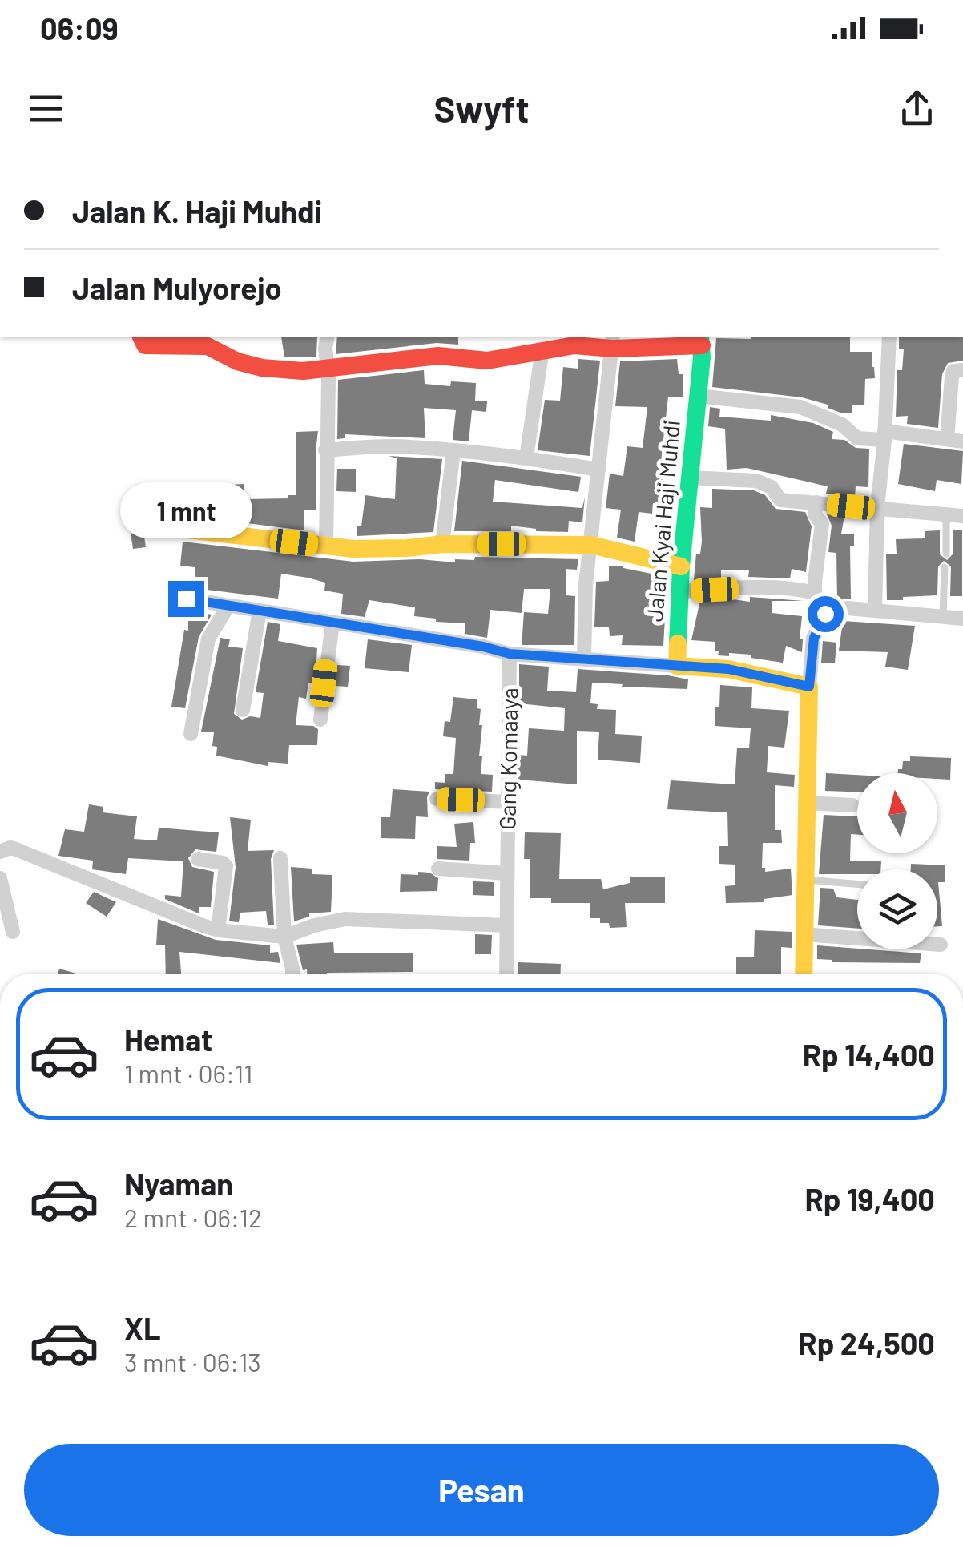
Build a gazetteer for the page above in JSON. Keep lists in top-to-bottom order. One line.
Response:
{"streets":{"street":["Jalan Kyai Haji Muhdi","Gang Komaaya"]},"north":"top","page":{"status":"06:09","header":"Swyft","banner":["Jalan K. Haji Muhdi","Jalan Mulyorejo"],"bubble":"1 mnt","list":[{"name":"Hemat","note":"1 mnt · 06:11","value":"Rp 14,400"},{"name":"Nyaman","note":"2 mnt · 06:12","value":"Rp 19,400"},{"name":"XL","note":"3 mnt · 06:13","value":"Rp 24,500"}],"buttons":"Pesan"}}
